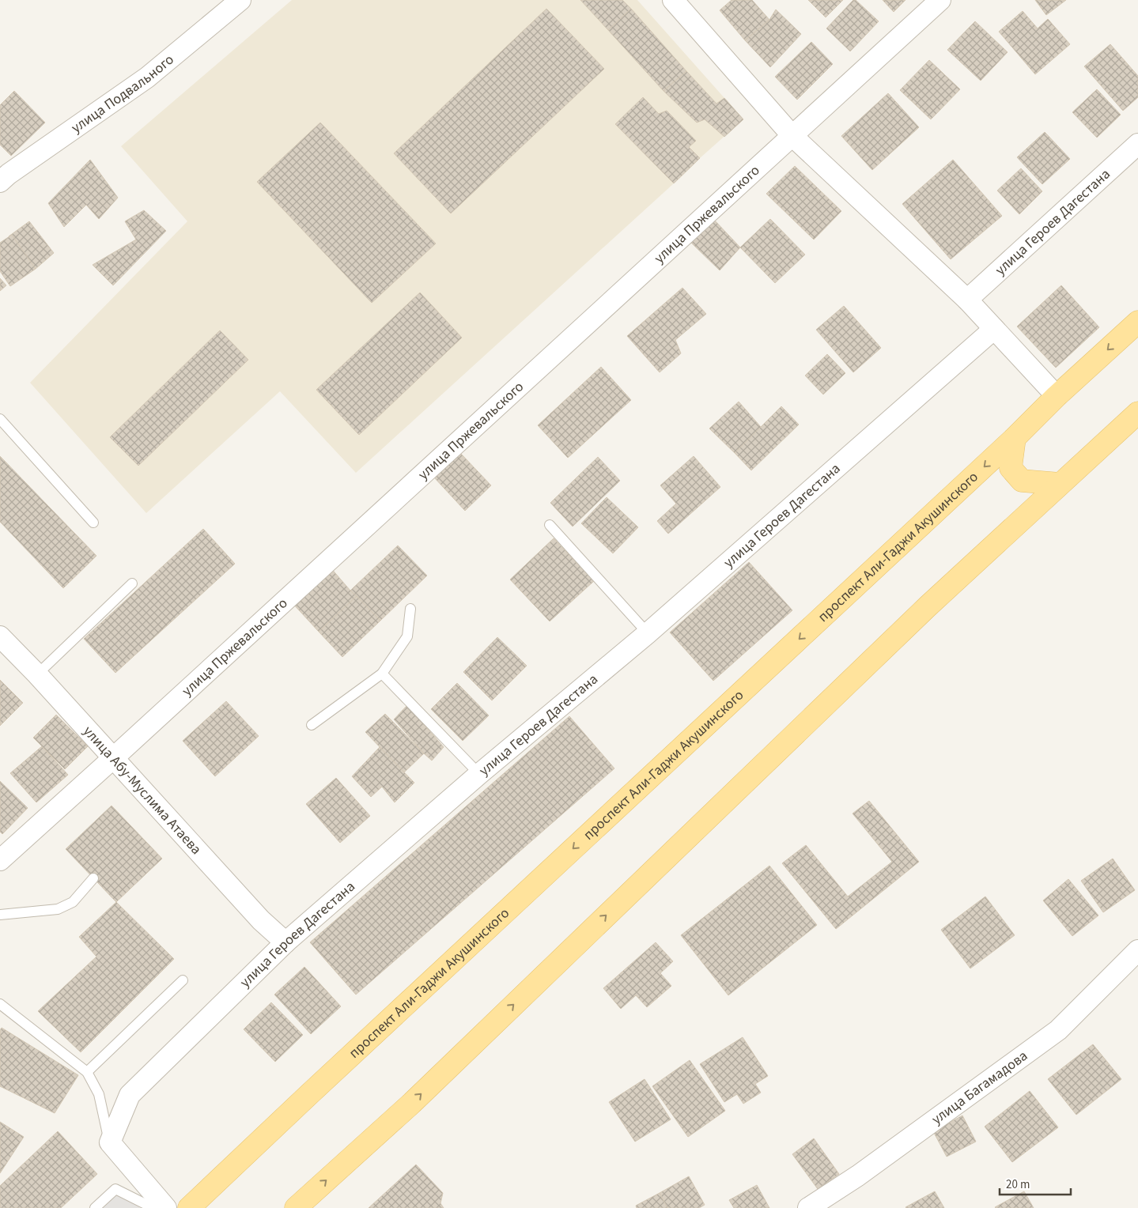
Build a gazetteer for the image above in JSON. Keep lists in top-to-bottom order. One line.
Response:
{"streets":{"main road":["проспект Али-Гаджи Акушинского"],"street":["улица Подвального","улица Пржевальского","улица Героев Дагестана","улица Абу-Муслима Атаева","улица Багамадова"]},"crossings":[["улица Пржевальского","улица Абу-Муслима Атаева"],["улица Героев Дагестана","улица Абу-Муслима Атаева"]],"scale_bar":"20 m"}
